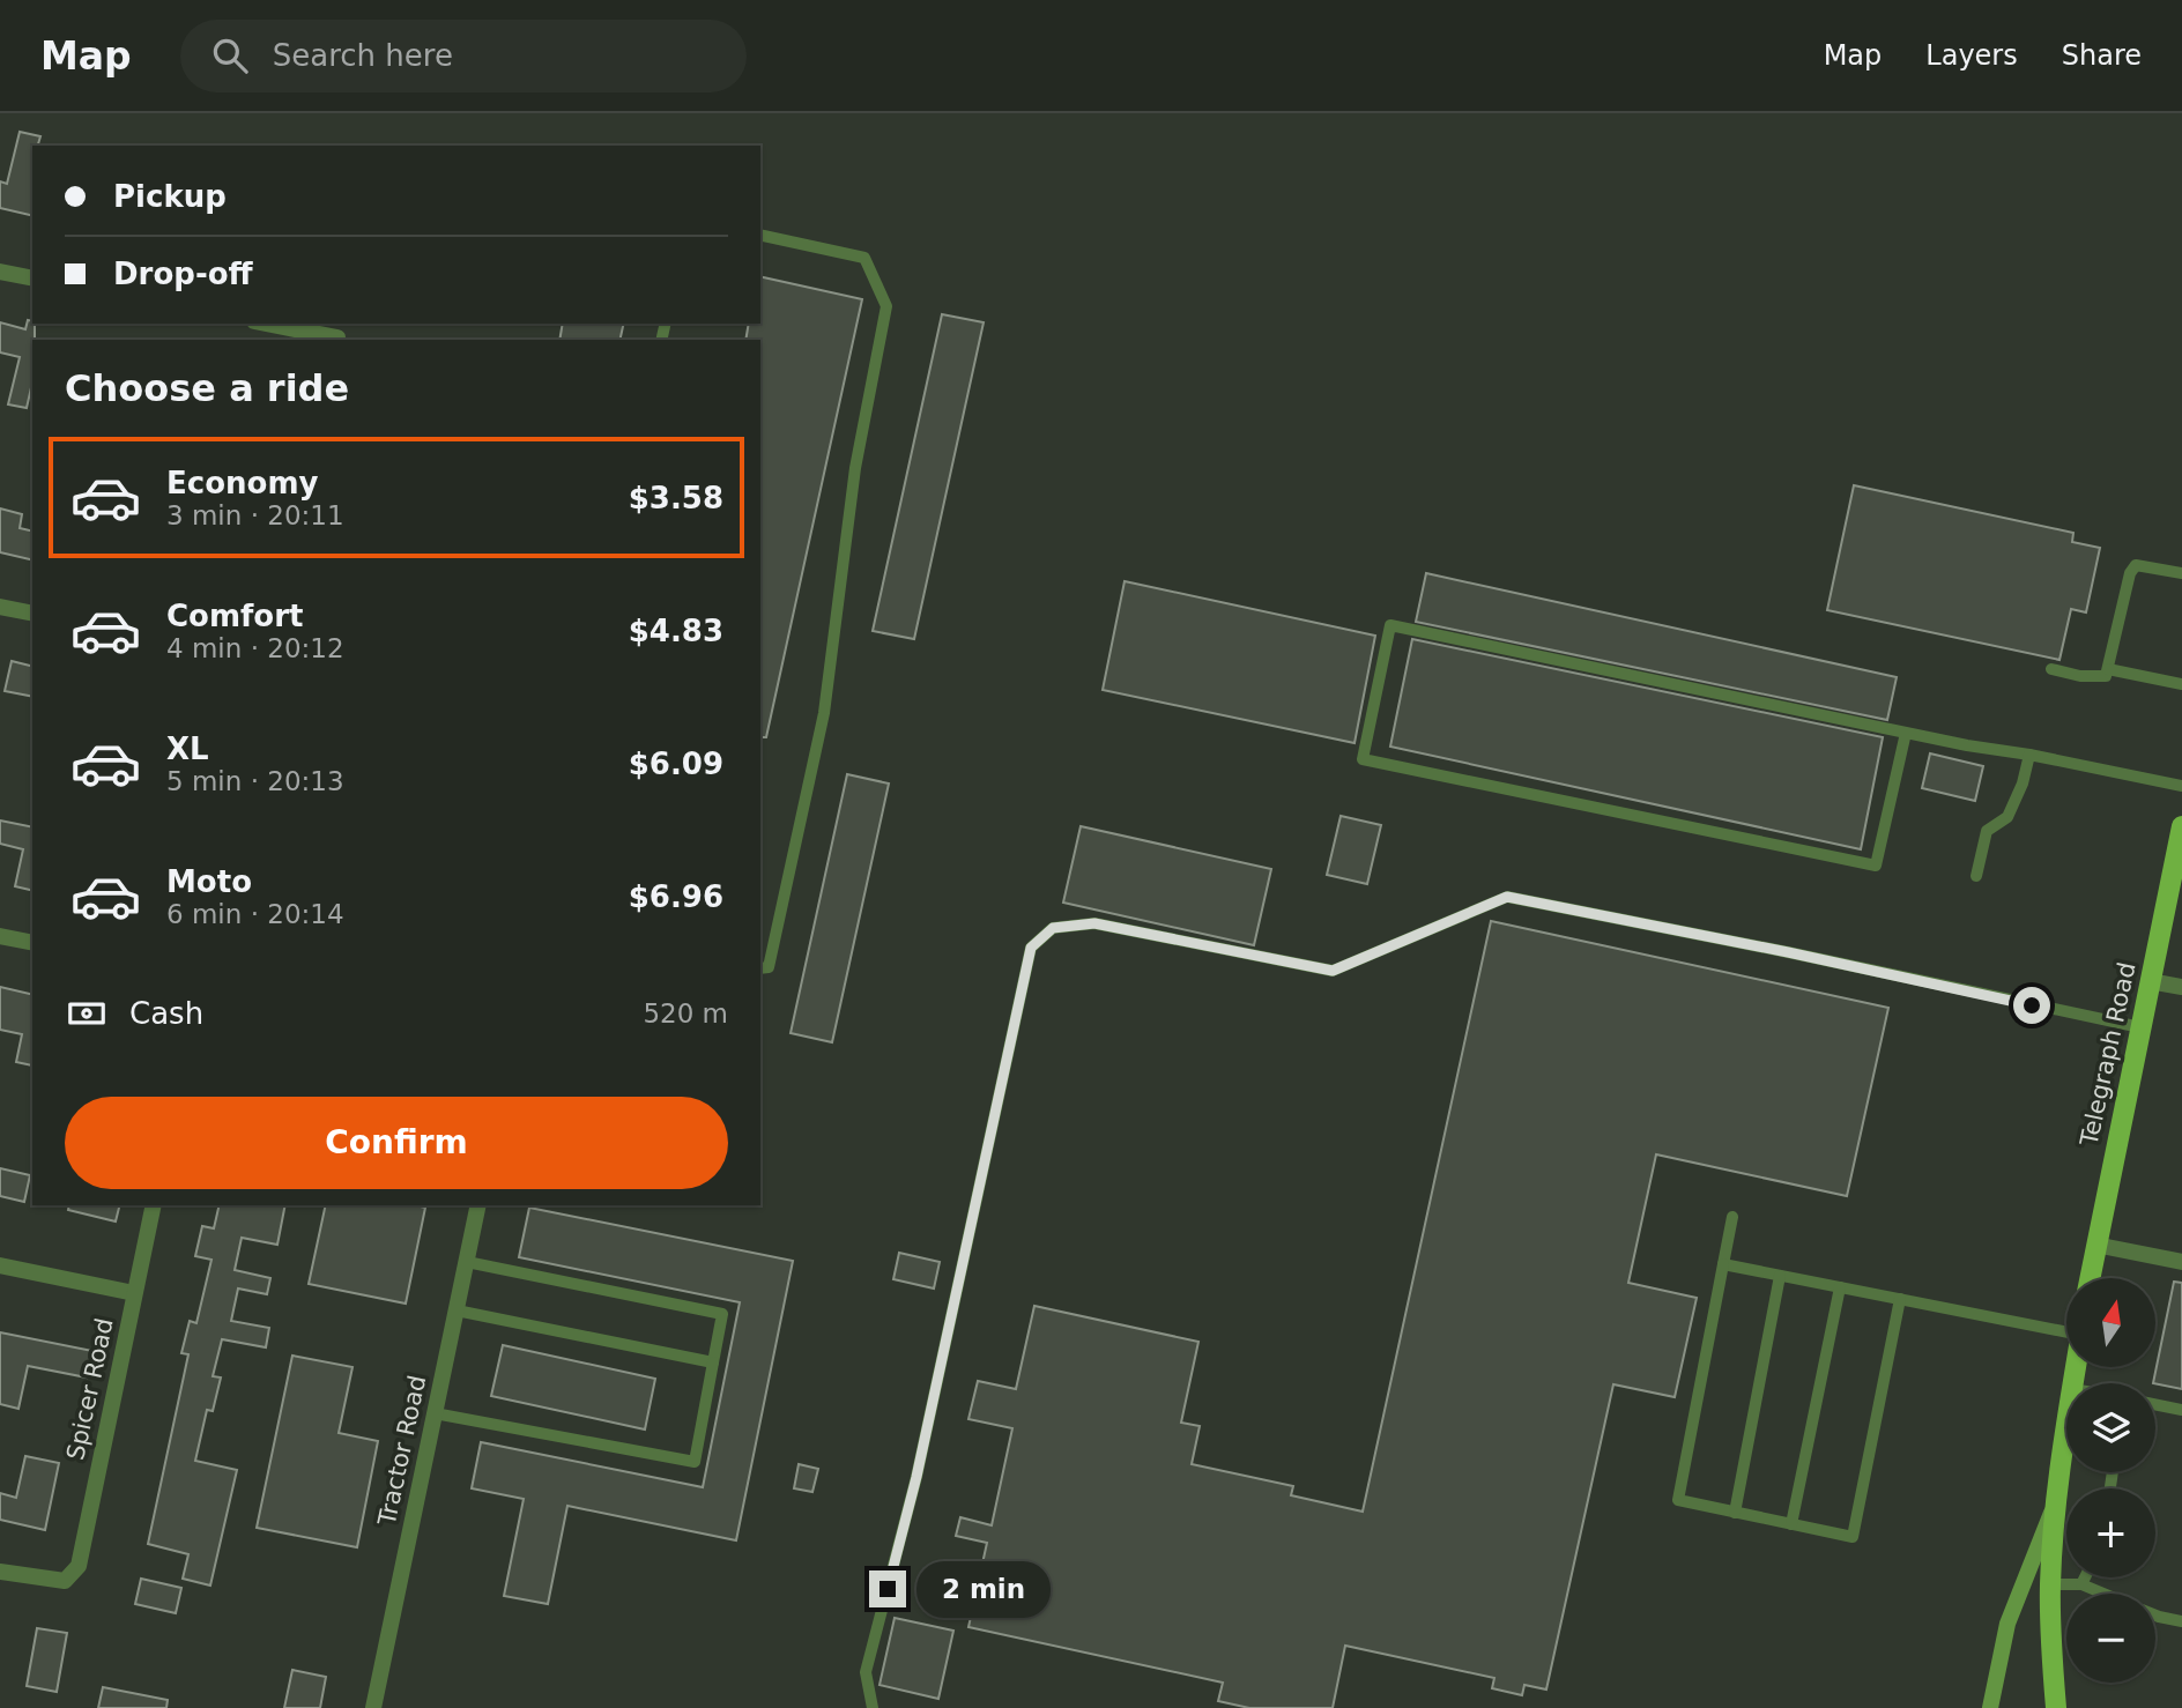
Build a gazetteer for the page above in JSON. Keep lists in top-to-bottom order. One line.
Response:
{"streets":{"main road":["Telegraph Road"],"street":["Spicer Road","Tractor Road"]},"north":"top","page":{"header":"Map","search":"Search here","nav":["Map","Layers","Share"],"banner":["Pickup","Drop-off"],"heading":"Choose a ride","list":[{"name":"Economy","note":"3 min · 20:11","value":"$3.58"},{"name":"Comfort","note":"4 min · 20:12","value":"$4.83"},{"name":"XL","note":"5 min · 20:13","value":"$6.09"},{"name":"Moto","note":"6 min · 20:14","value":"$6.96"}],"pay":["Cash","520 m"],"buttons":"Confirm","map_buttons":["+","−"],"bubble":"2 min"}}
